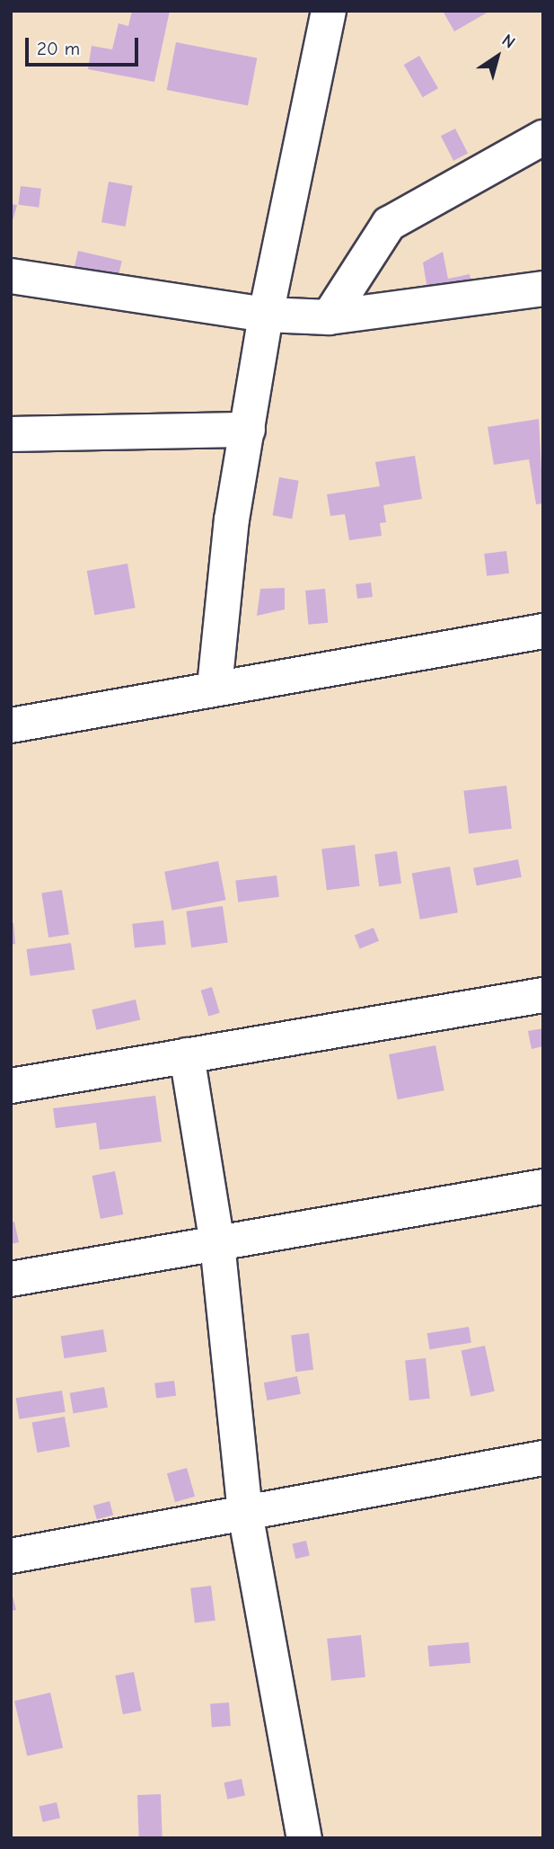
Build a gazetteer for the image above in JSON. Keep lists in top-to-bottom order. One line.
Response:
{"scale_bar":"20 m","north":"top right"}
